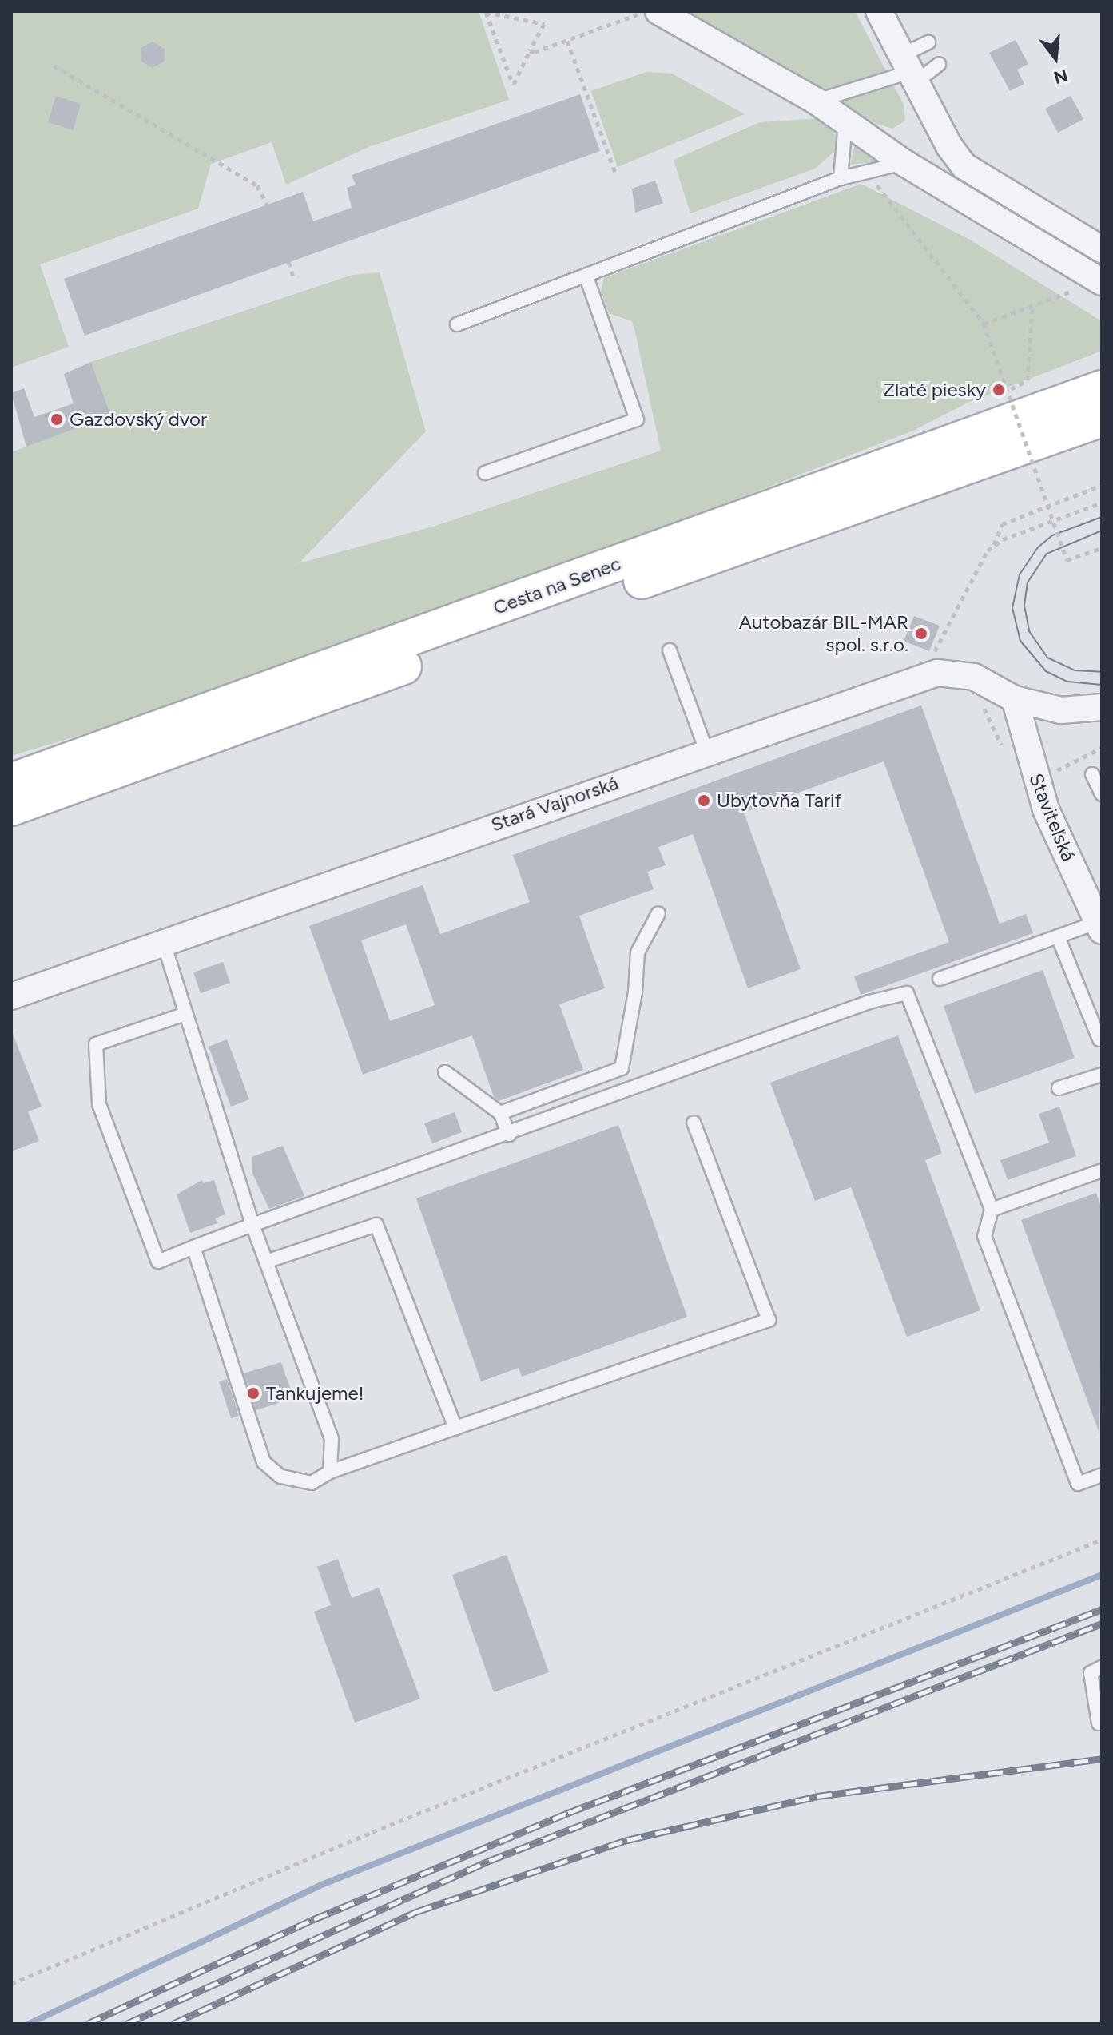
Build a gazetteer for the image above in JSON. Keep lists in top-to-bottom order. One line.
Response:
{"streets":{"main road":["Cesta na Senec"],"street":["Stará Vajnorská","Staviteľská"]},"crossings":[["Stará Vajnorská","Staviteľská"]],"places":["Zlaté piesky","Gazdovský dvor","Autobazár BIL-MAR spol. s.r.o.","Ubytovňa Tarif","Tankujeme!"],"north":"bottom"}
